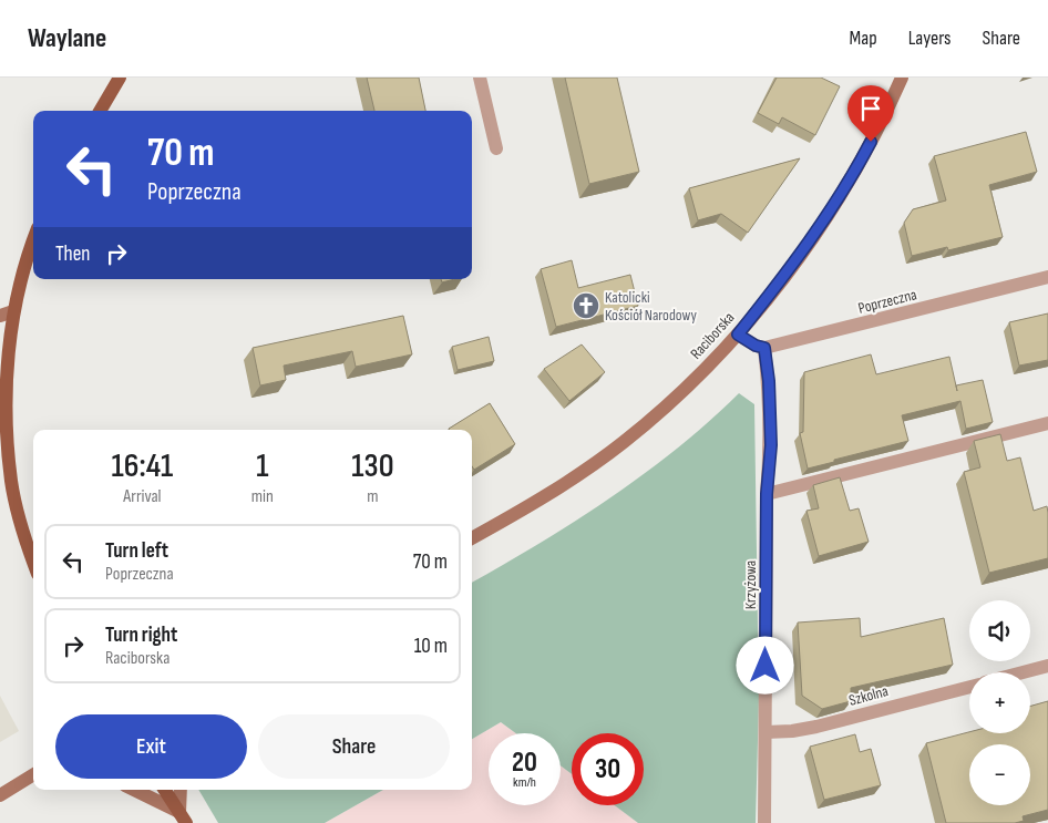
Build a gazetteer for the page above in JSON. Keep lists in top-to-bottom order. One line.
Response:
{"streets":{"street":["Poprzeczna","Raciborska","Krzyżowa","Szkolna"]},"crossings":[["Poprzeczna","Krzyżowa"],["Krzyżowa","Szkolna"]],"places":{"church":["Katolicki Kościół Narodowy"]},"page":{"header":"Waylane","nav":["Map","Layers","Share"],"turn":["70 m","Poprzeczna"],"then":"Then","eta":["16:41","Arrival","1","min","130","m"],"list":[{"name":"Turn left","note":"Poprzeczna","value":"70 m"},{"name":"Turn right","note":"Raciborska","value":"10 m"}],"map_buttons":["+","−"],"buttons":["Exit","Share"],"speed":"20 km/h","limit":"30"}}
